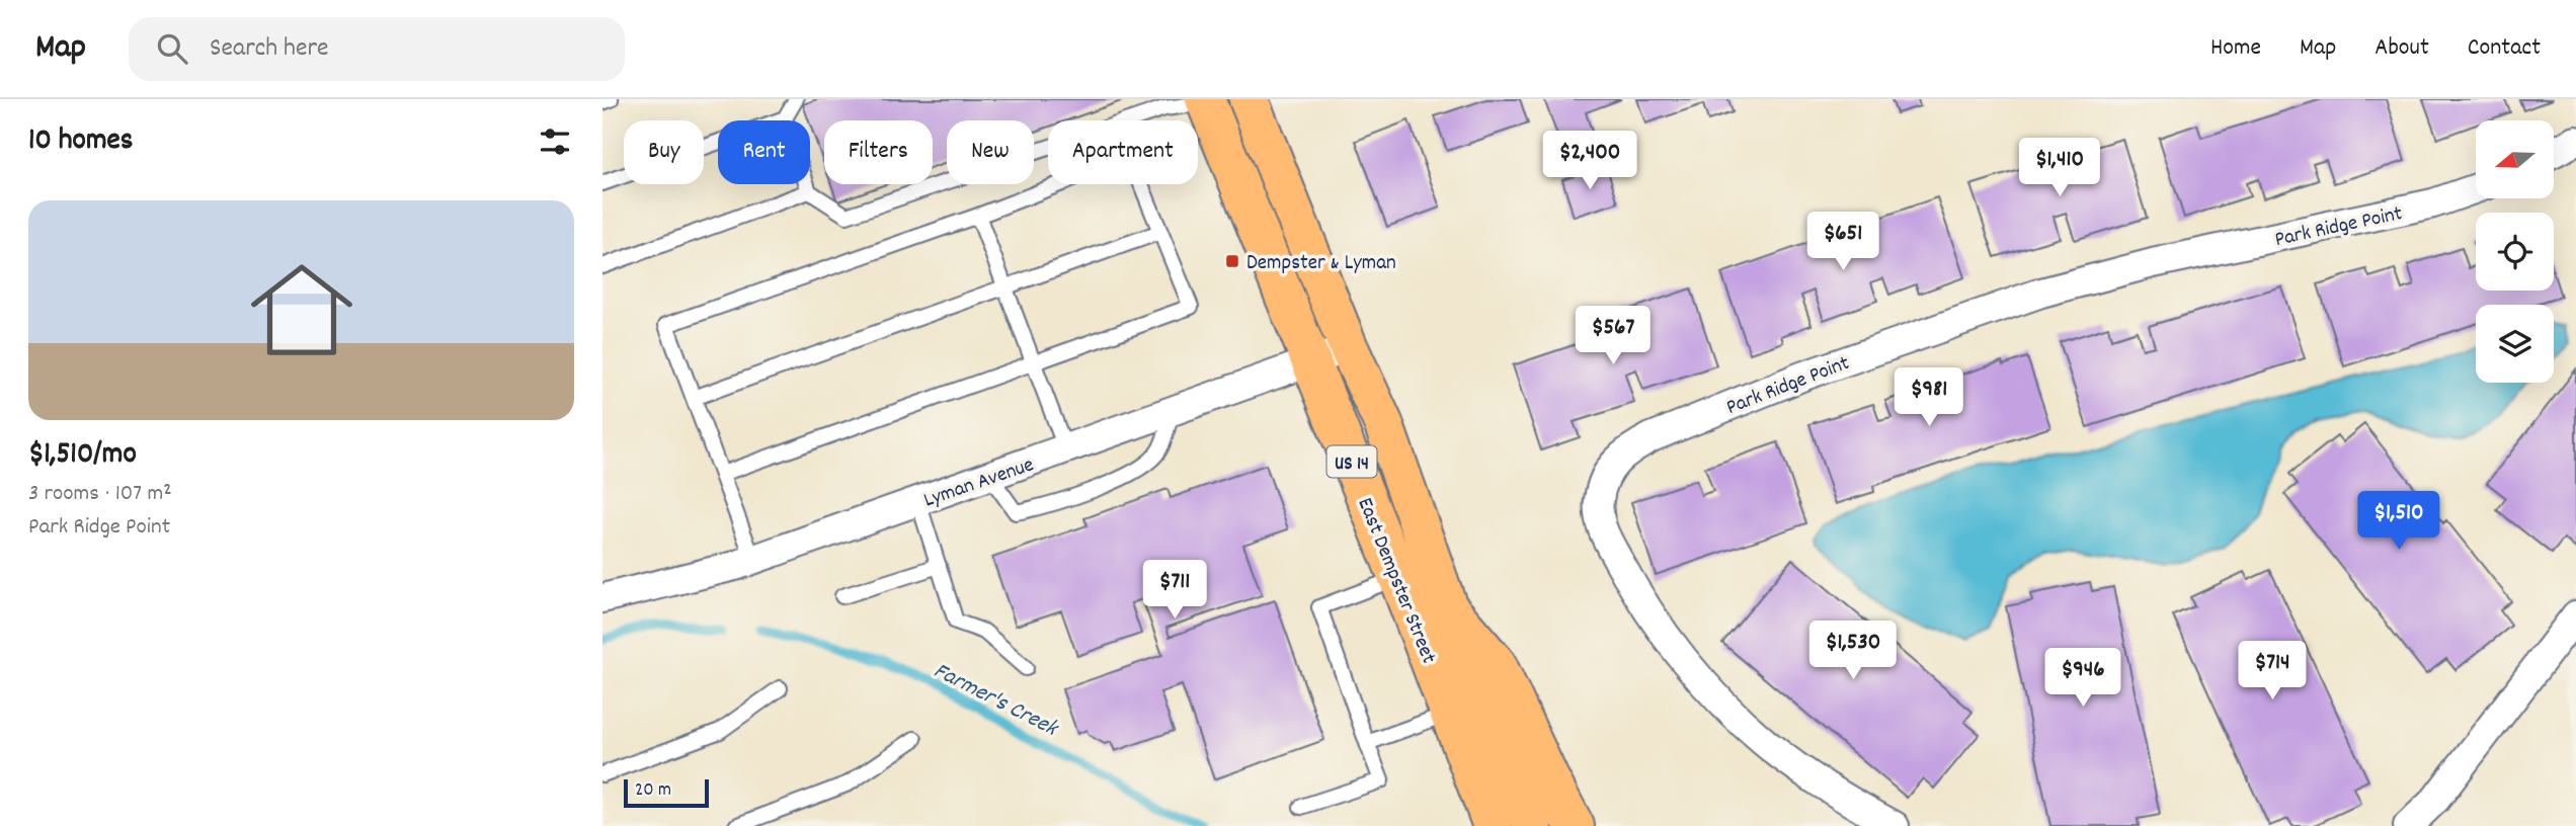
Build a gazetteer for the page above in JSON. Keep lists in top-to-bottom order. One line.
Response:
{"streets":{"main road":["US 14","East Dempster Street"],"street":["Park Ridge Point","Lyman Avenue"]},"crossings":[["Lyman Avenue","East Dempster Street"]],"water":["Farmer's Creek"],"places":{"transit":["Dempster & Lyman"]},"scale_bar":"20 m","north":"left","page":{"header":"Map","search":"Search here","nav":["Home","Map","About","Contact"],"heading":"10 homes","chip":["Buy","Rent","Filters","New","Apartment"],"price":["$2,400","$1,410","$651","$567","$981","$1,510","$711","$1,530","$714","$946"],"list":[{"name":"$1,510/mo","note":"3 rooms · 107 m² · Park Ridge Point"}],"scale":"20 m"}}
